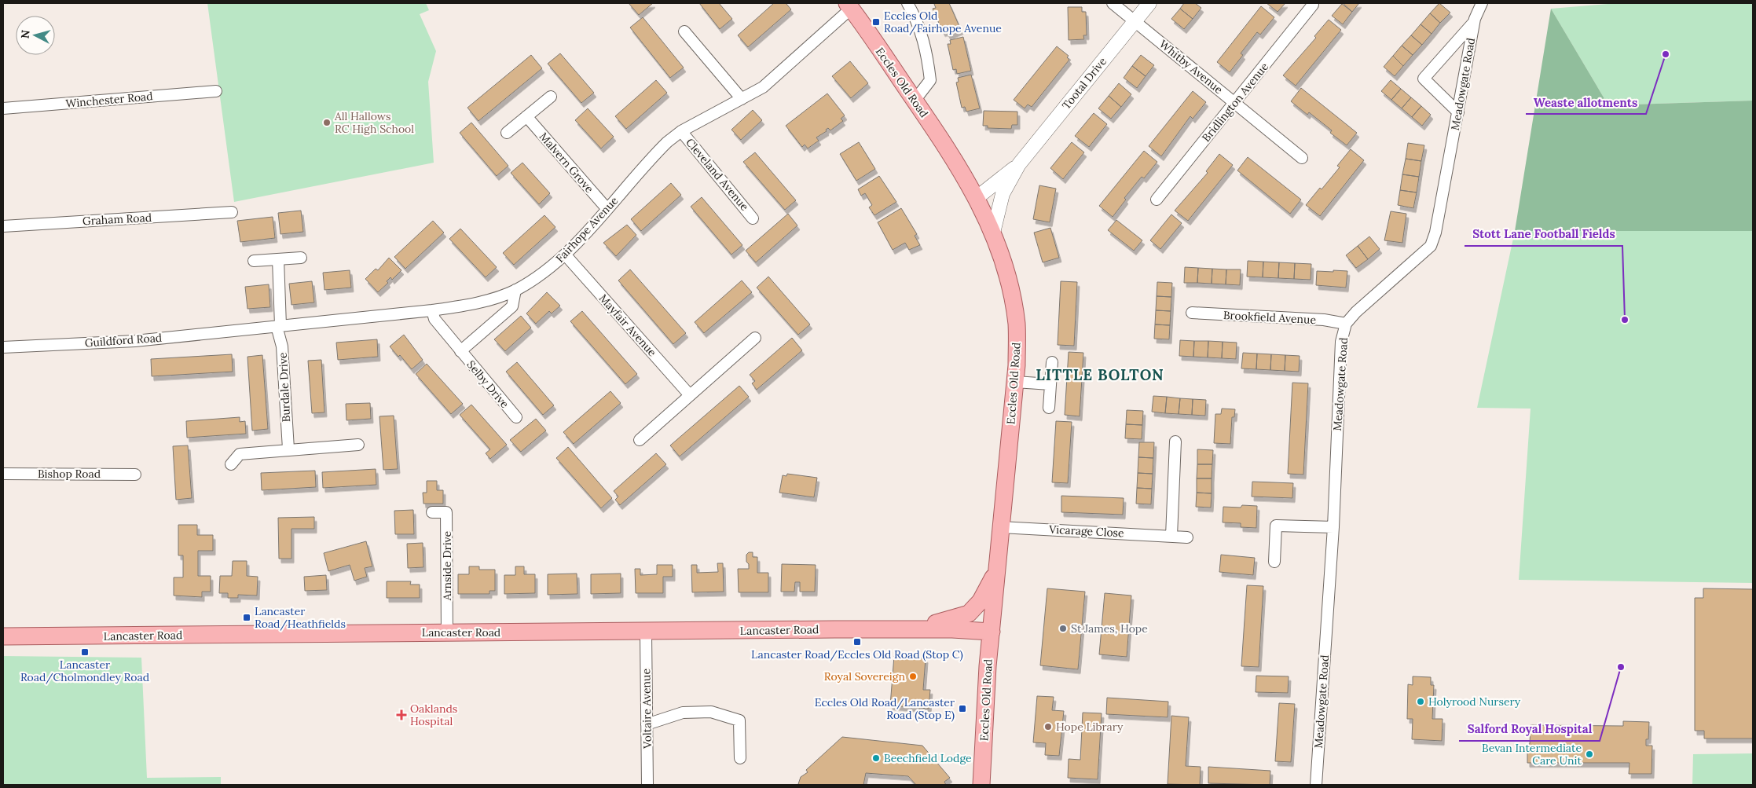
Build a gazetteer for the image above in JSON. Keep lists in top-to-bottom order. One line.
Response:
{"streets":{"main road":["Eccles Old Road","Lancaster Road"],"street":["Whitby Avenue","Tootal Drive","Meadowgate Road","Winchester Road","Bridlington Avenue","Malvern Grove","Cleveland Avenue","Graham Road","Fairhope Avenue","Brookfield Avenue","Mayfair Avenue","Guildford Road","Selby Drive","Burdale Drive","Bishop Road","Vicarage Close","Arnside Drive","Voltaire Avenue"]},"crossings":[["Whitby Avenue","Tootal Drive"],["Whitby Avenue","Bridlington Avenue"],["Eccles Old Road","Tootal Drive"],["Eccles Old Road","Fairhope Avenue"],["Eccles Old Road","Vicarage Close"],["Eccles Old Road","Lancaster Road"],["Meadowgate Road","Brookfield Avenue"],["Malvern Grove","Fairhope Avenue"],["Cleveland Avenue","Fairhope Avenue"],["Fairhope Avenue","Mayfair Avenue"],["Fairhope Avenue","Guildford Road"],["Fairhope Avenue","Selby Drive"],["Fairhope Avenue","Burdale Drive"],["Arnside Drive","Lancaster Road"],["Lancaster Road","Voltaire Avenue"]],"districts":["LITTLE BOLTON"],"places":{"transit":["Eccles Old Road/Fairhope Avenue","Lancaster Road/Heathfields","Lancaster Road/Eccles Old Road (Stop C)","Lancaster Road/Cholmondley Road","Eccles Old Road/Lancaster Road (Stop E)"],"other":["Weaste allotments","All Hallows RC High School","Stott Lane Football Fields","St James, Hope","Salford Royal Hospital","Royal Sovereign","Holyrood Nursery","Hope Library","Bevan Intermediate Care Unit","Beechfield Lodge"],"health":["Oaklands Hospital"]},"north":"left"}
